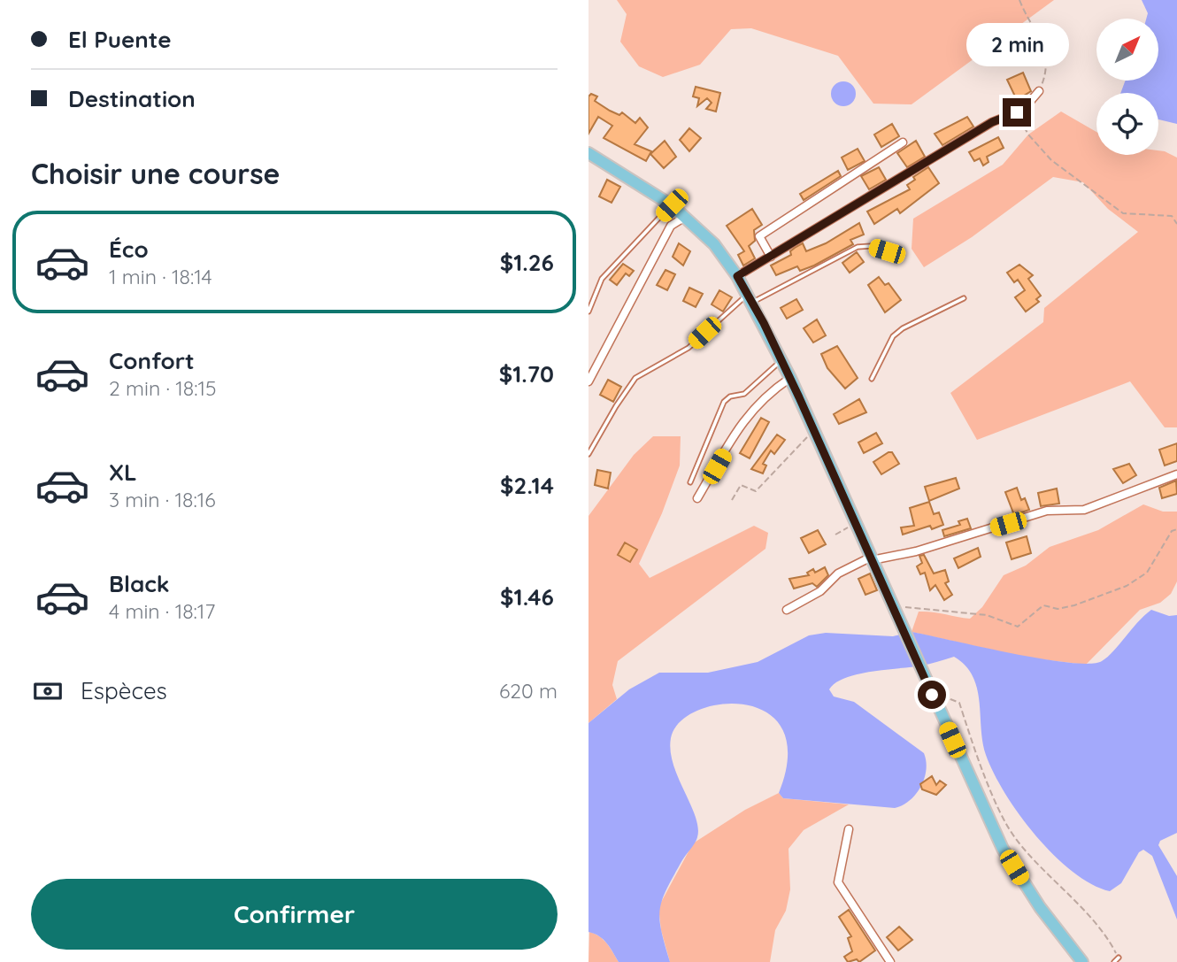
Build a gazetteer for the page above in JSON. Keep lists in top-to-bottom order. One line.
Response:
{"north":"top right","page":{"banner":["El Puente","Destination"],"bubble":"2 min","heading":"Choisir une course","list":[{"name":"Éco","note":"1 min · 18:14","value":"$1.26"},{"name":"Confort","note":"2 min · 18:15","value":"$1.70"},{"name":"XL","note":"3 min · 18:16","value":"$2.14"},{"name":"Black","note":"4 min · 18:17","value":"$1.46"}],"pay":["Espèces","620 m"],"buttons":"Confirmer"}}
